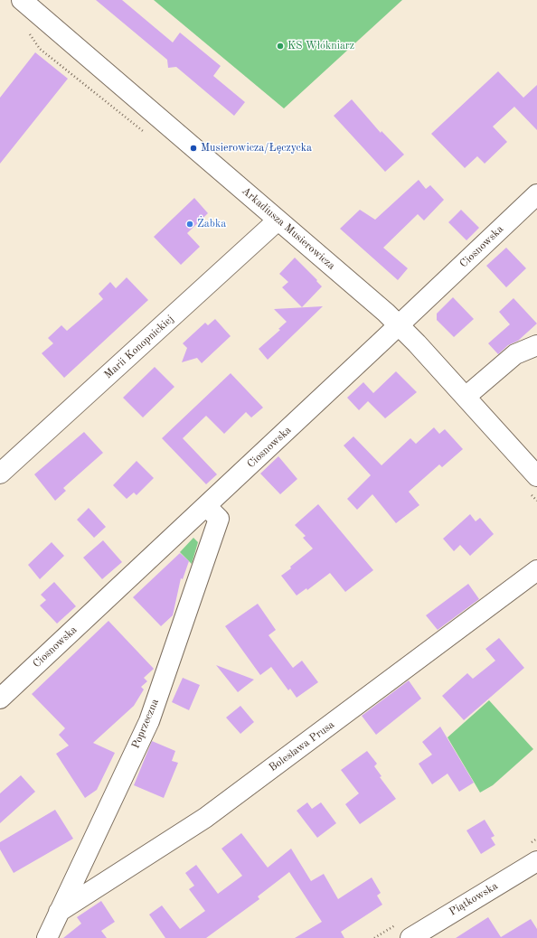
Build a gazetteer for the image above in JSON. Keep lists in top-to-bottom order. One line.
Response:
{"streets":{"street":["Arkadiusza Musierowicza","Ciosnowska","Marii Konopnickiej","Poprzeczna","Bolesława Prusa","Piątkowska"]},"crossings":[["Arkadiusza Musierowicza","Ciosnowska"],["Arkadiusza Musierowicza","Marii Konopnickiej"],["Ciosnowska","Poprzeczna"],["Poprzeczna","Bolesława Prusa"]],"places":["KS Włókniarz","Musierowicza/Łęczycka","Żabka"]}
